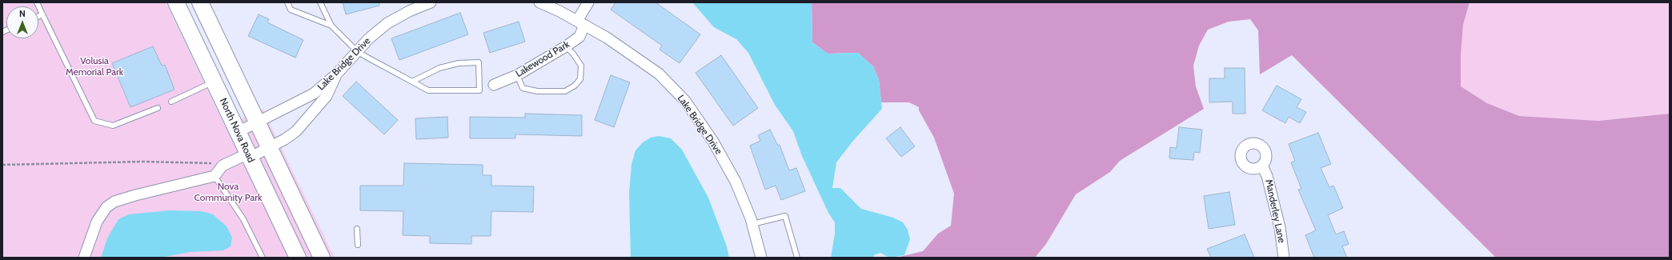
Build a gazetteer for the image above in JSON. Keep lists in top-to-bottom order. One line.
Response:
{"streets":{"main road":["North Nova Road"],"street":["Lakewood Park","Lake Bridge Drive","Manderley Lane"]},"crossings":[["Lakewood Park","Lake Bridge Drive"],["Lake Bridge Drive","North Nova Road"]],"parks":["Volusia Memorial Park","Nova Community Park"],"north":"top"}
